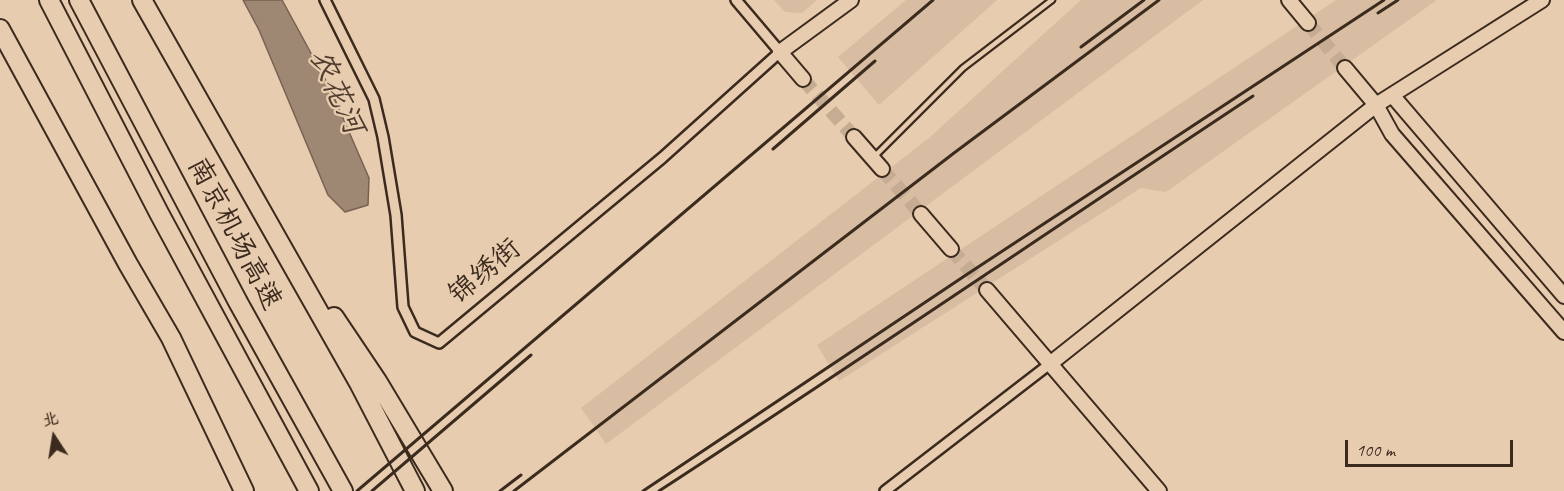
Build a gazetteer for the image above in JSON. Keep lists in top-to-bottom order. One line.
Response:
{"streets":{"highway":["南京机场高速"],"street":["锦绣街"]},"water":["农花河"],"scale_bar":"100 m","north":"top"}
